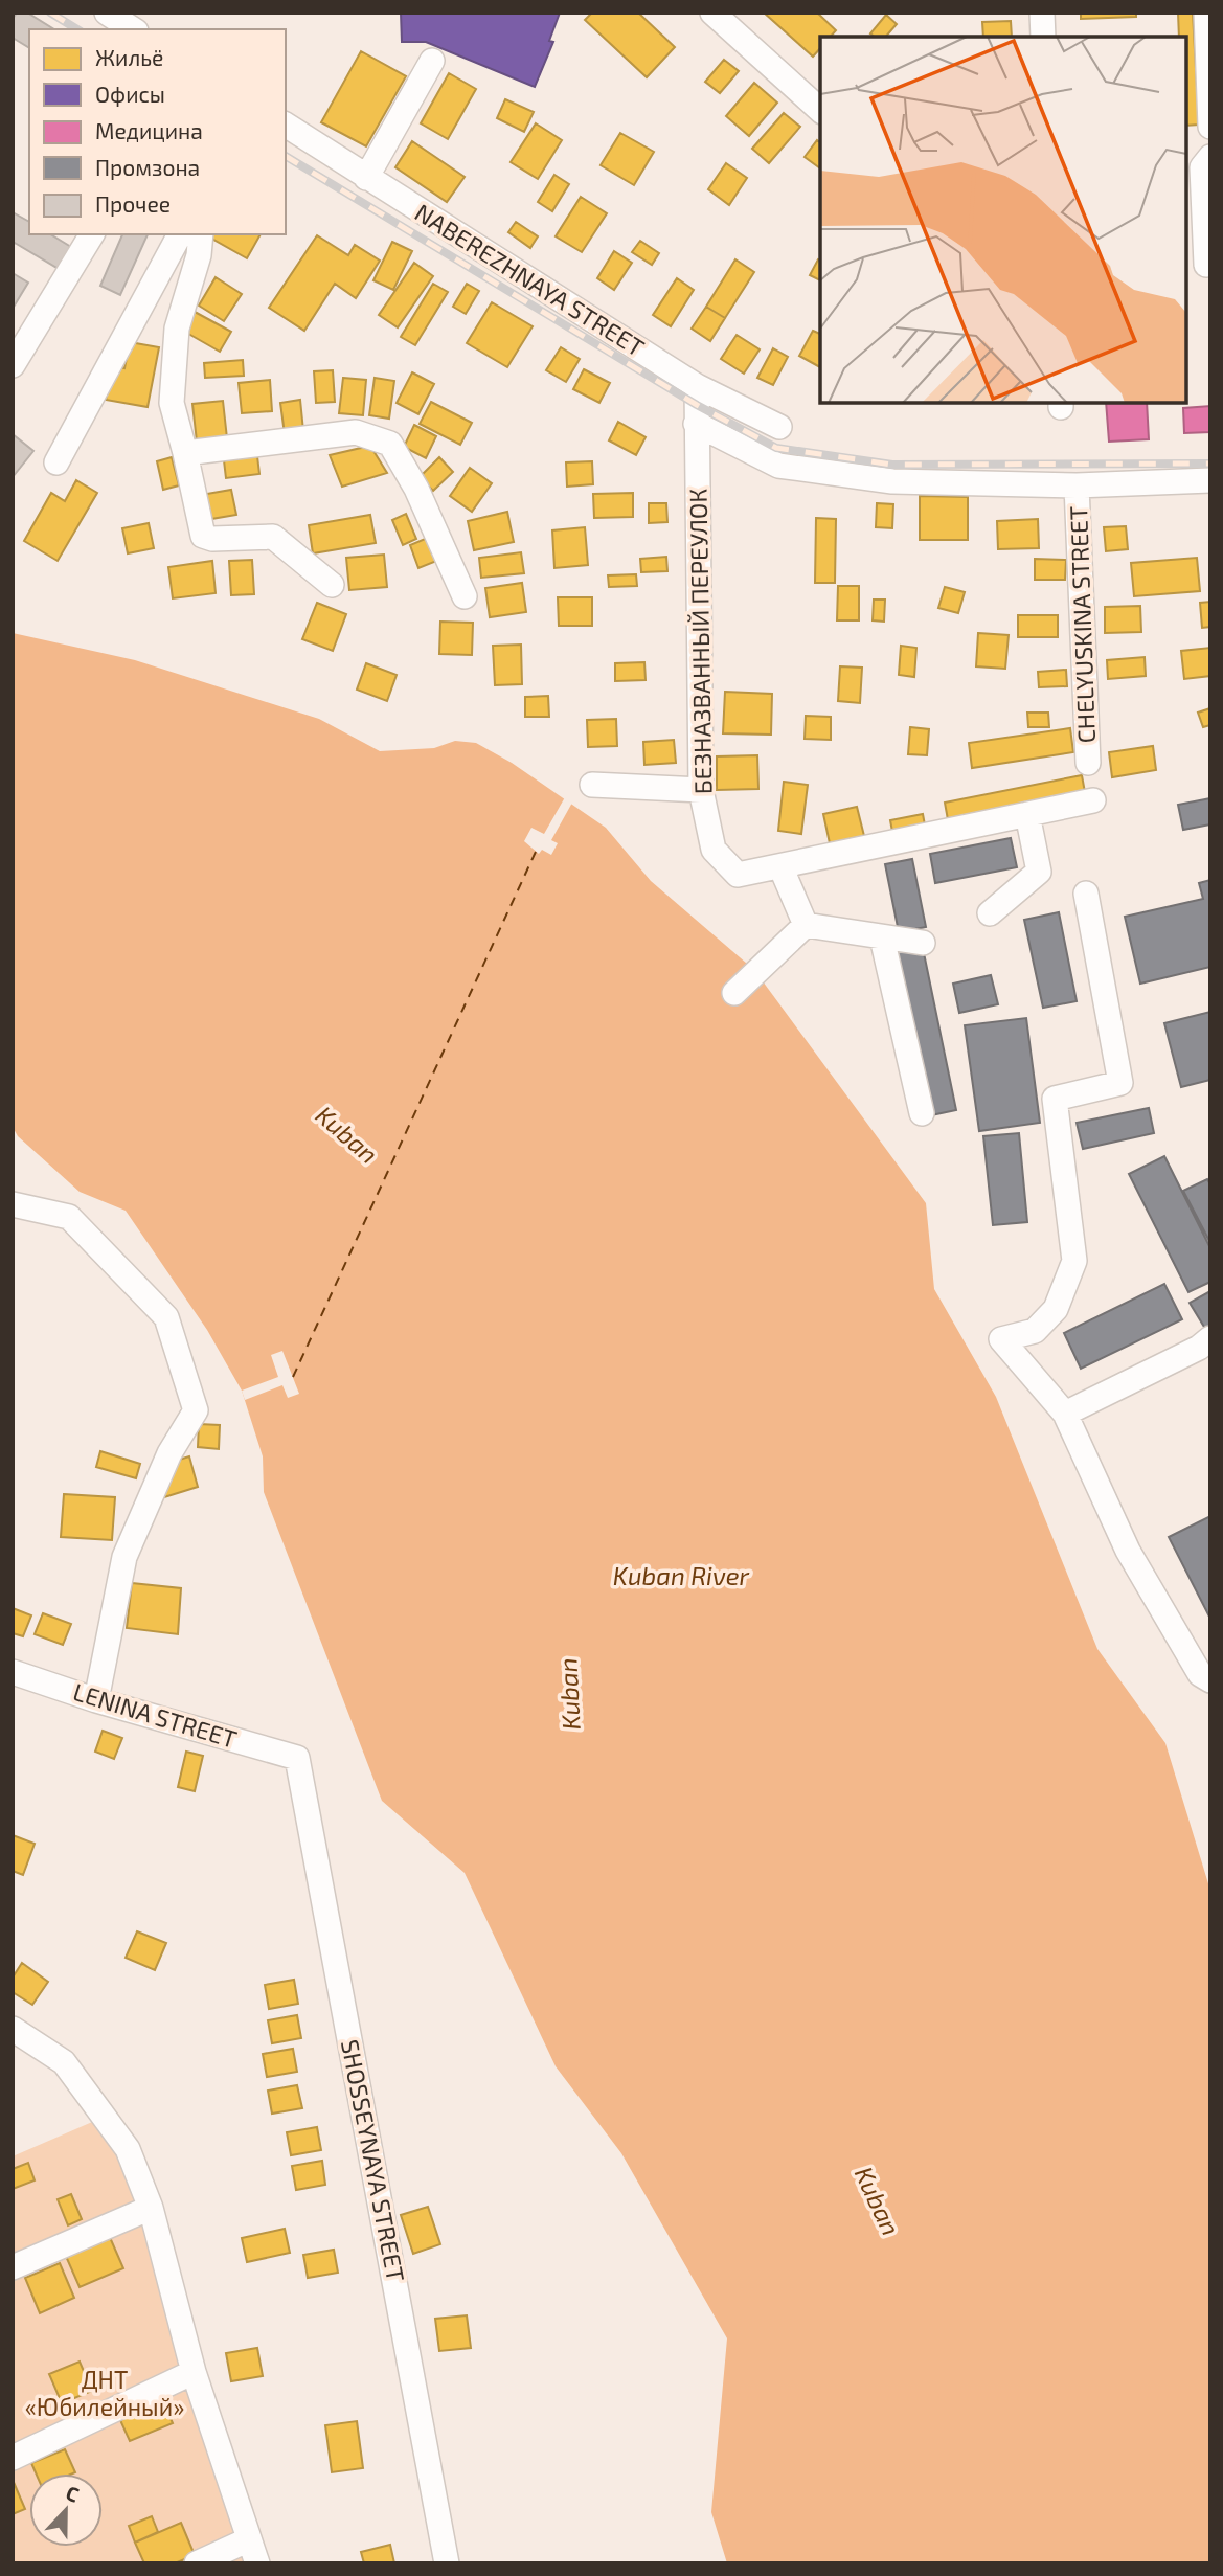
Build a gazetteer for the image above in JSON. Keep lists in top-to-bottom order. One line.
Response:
{"streets":{"street":["NABEREZHNAYA STREET","CHELYUSKINA STREET","БЕЗНАЗВАННЫЙ ПЕРЕУЛОК","LENINA STREET","SHOSSEYNAYA STREET"]},"crossings":[["NABEREZHNAYA STREET","БЕЗНАЗВАННЫЙ ПЕРЕУЛОК"],["LENINA STREET","SHOSSEYNAYA STREET"]],"water":["Kuban","Kuban River"],"parks":["ДНТ «Юбилейный»"],"legend":["Жильё","Офисы","Медицина","Промзона","Прочее"],"north":"top"}
